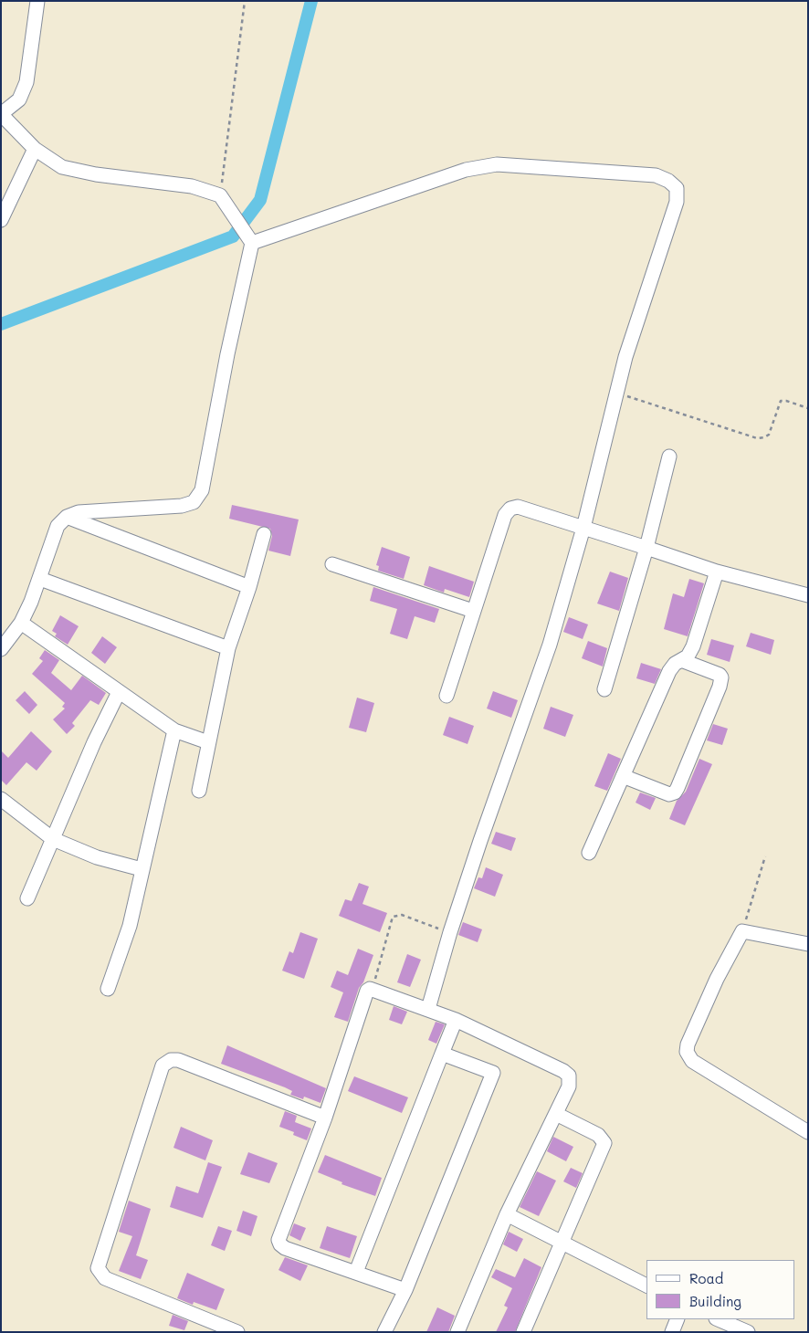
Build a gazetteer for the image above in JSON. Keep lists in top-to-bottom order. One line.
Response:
{"legend":["Road","Building"]}
